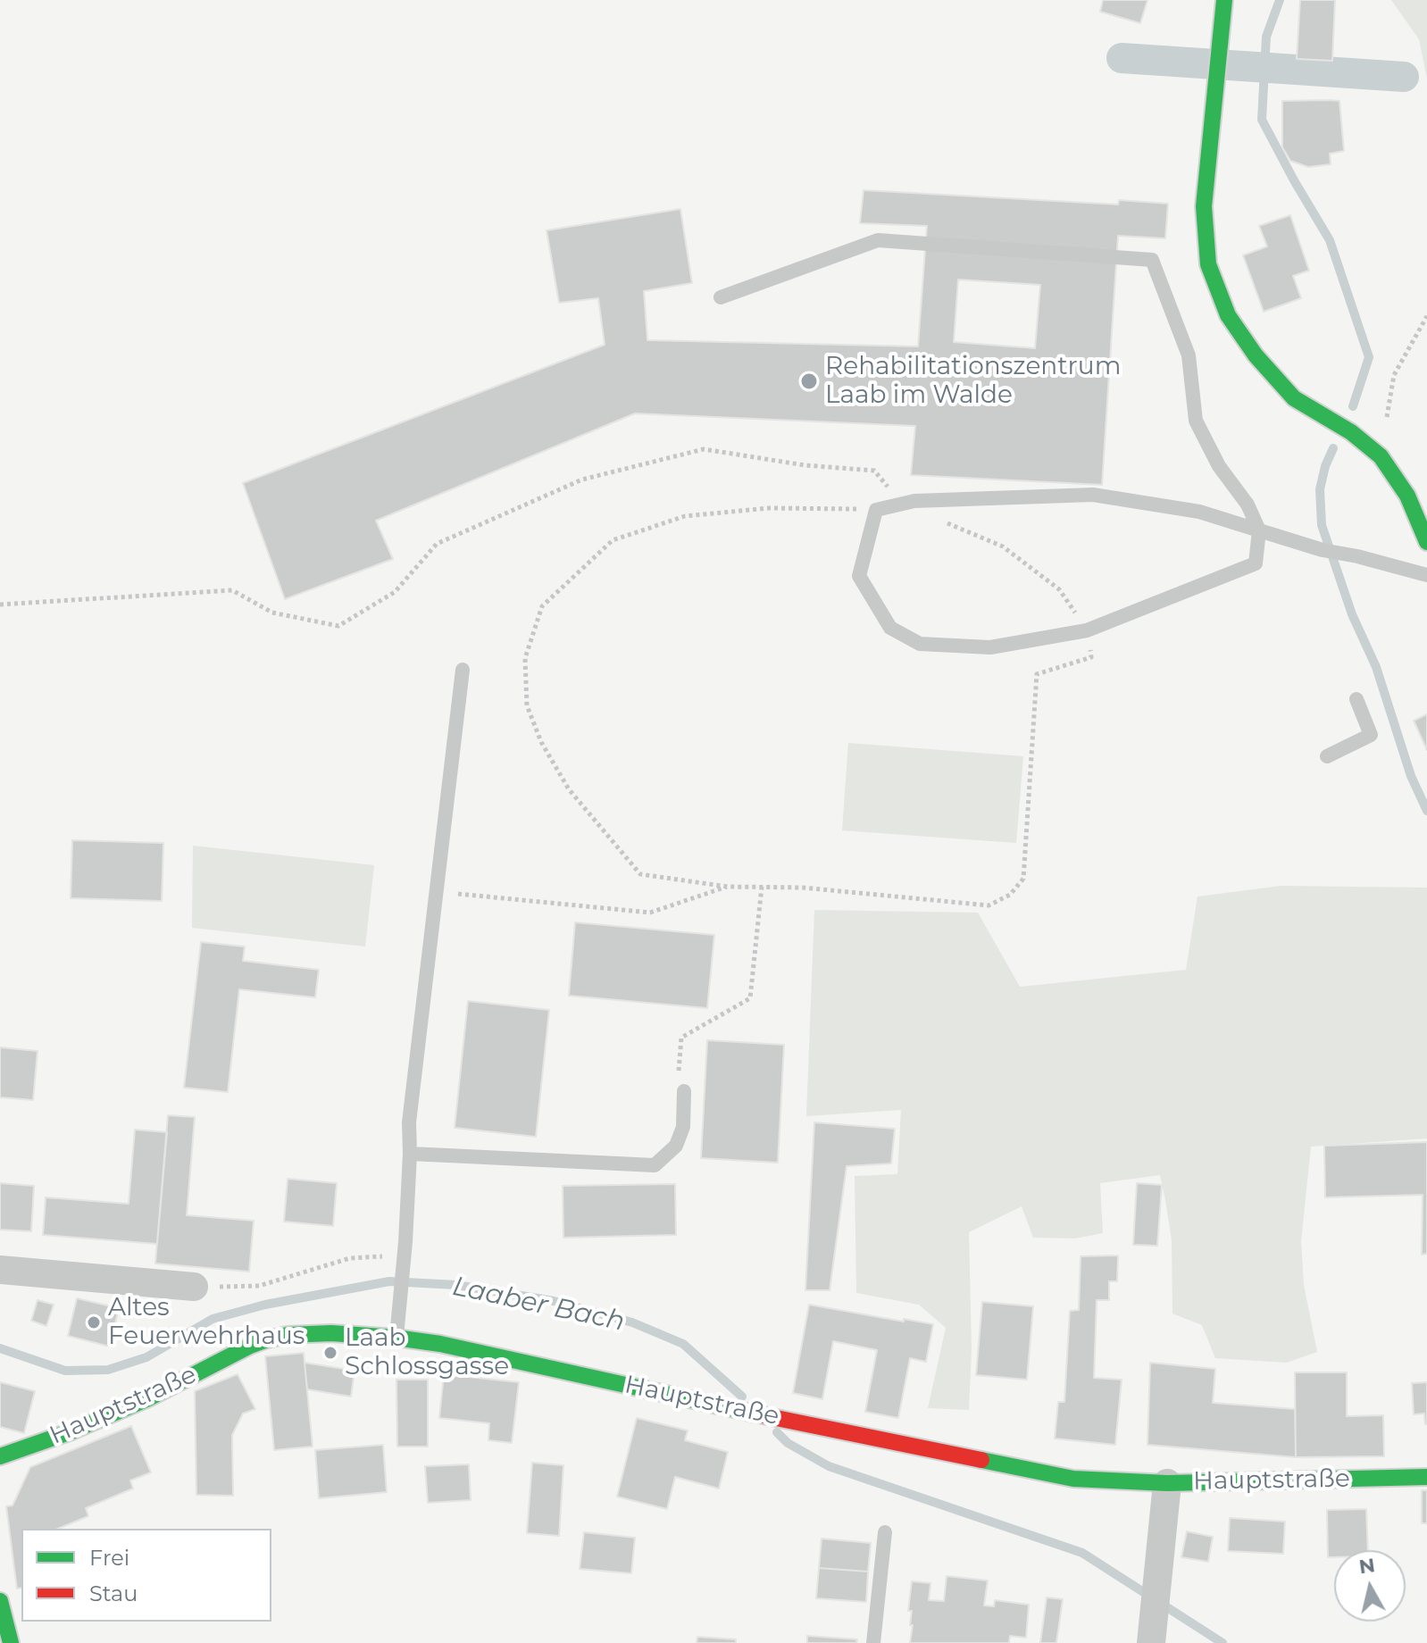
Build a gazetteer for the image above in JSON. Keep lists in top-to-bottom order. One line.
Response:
{"streets":{"street":["Hauptstraße"]},"water":["Laaber Bach"],"places":["Rehabilitationszentrum Laab im Walde","Altes Feuerwehrhaus","Laab Schlossgasse"],"legend":["Frei","Stau"],"north":"top"}
